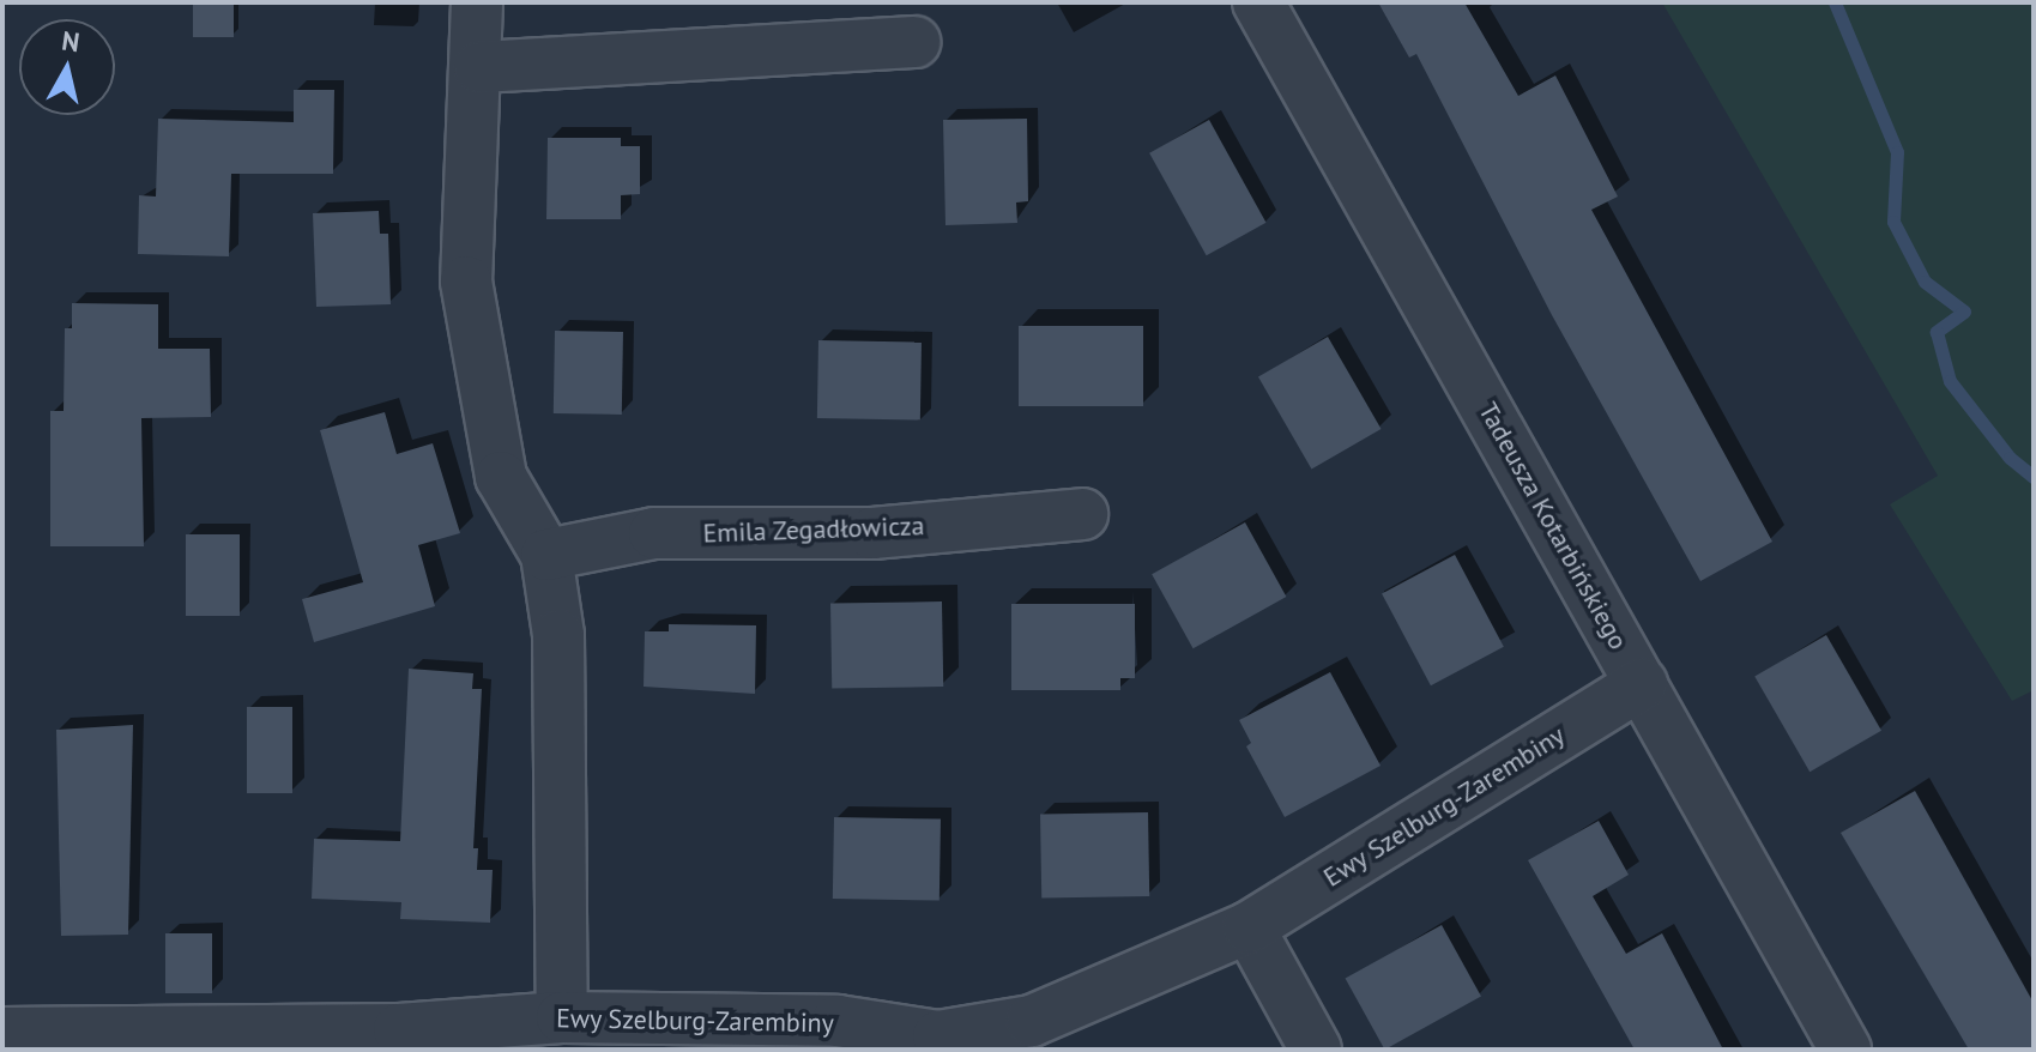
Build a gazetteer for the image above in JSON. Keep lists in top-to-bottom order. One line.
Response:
{"streets":{"street":["Tadeusza Kotarbińskiego","Emila Zegadłowicza","Ewy Szelburg-Zarembiny"]},"crossings":[["Tadeusza Kotarbińskiego","Ewy Szelburg-Zarembiny"]],"north":"top"}
